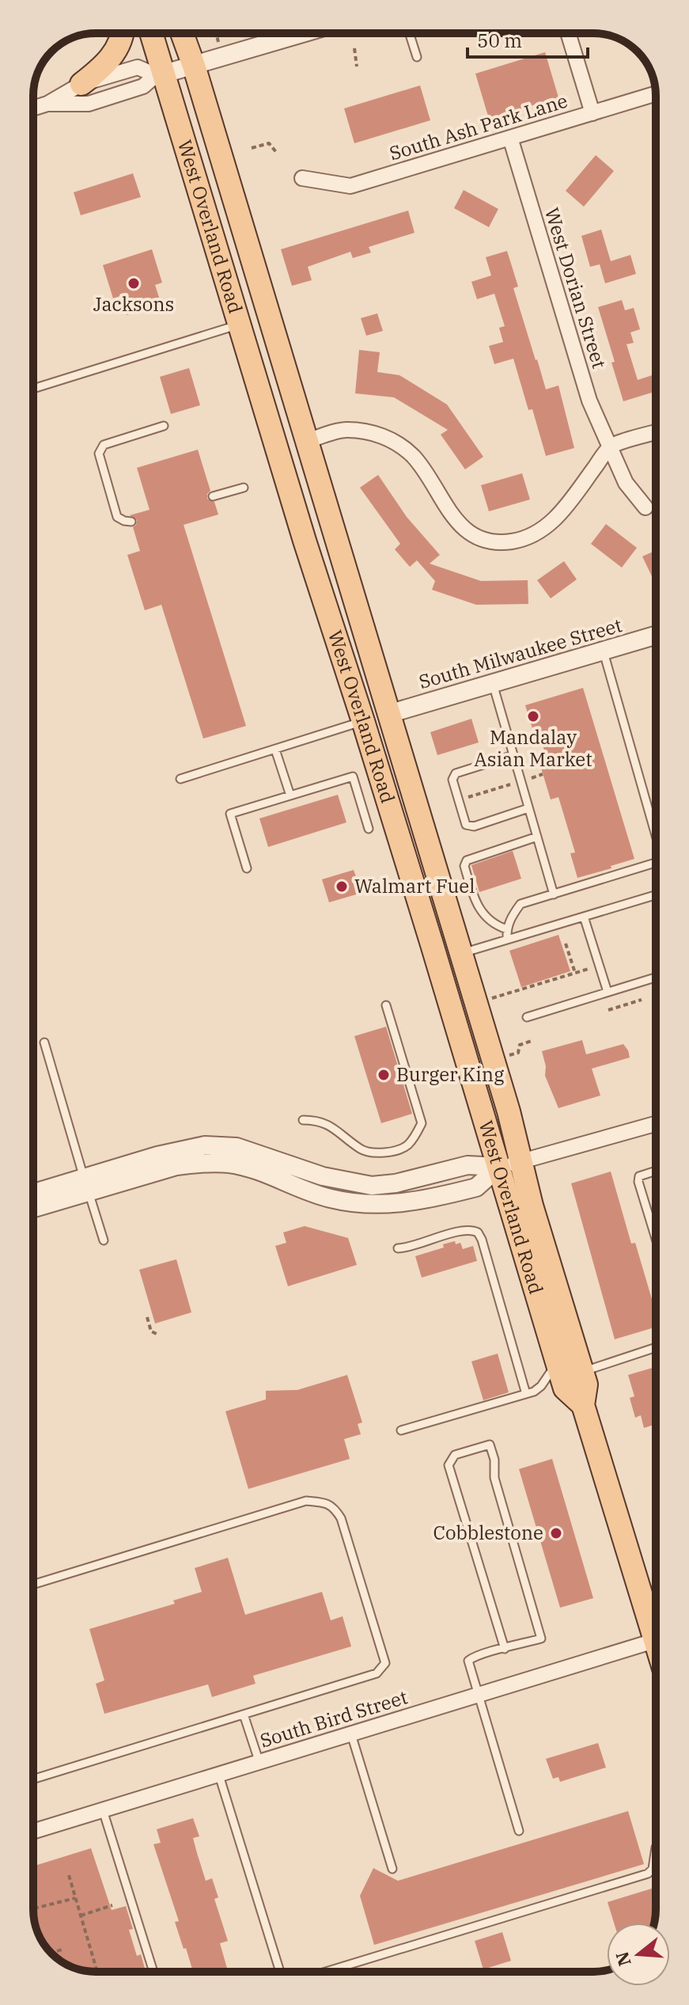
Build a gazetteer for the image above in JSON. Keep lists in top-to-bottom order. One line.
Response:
{"streets":{"main road":["West Overland Road"],"street":["South Ash Park Lane","West Dorian Street","South Milwaukee Street","South Bird Street"]},"crossings":[["South Ash Park Lane","West Dorian Street"],["West Overland Road","South Milwaukee Street"]],"places":["Jacksons","Mandalay Asian Market","Walmart Fuel","Burger King","Cobblestone"],"scale_bar":"50 m","north":"left"}
